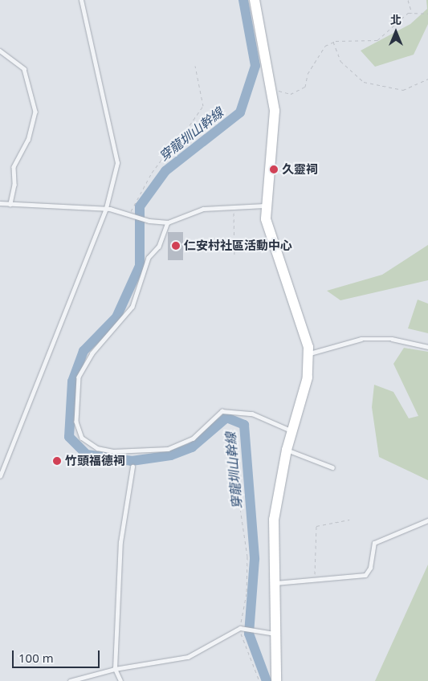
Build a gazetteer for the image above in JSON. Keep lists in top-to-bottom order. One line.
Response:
{"water":["穿龍圳山幹線"],"places":["久靈祠","仁安村社區活動中心","竹頭福德祠"],"scale_bar":"100 m","north":"top"}
